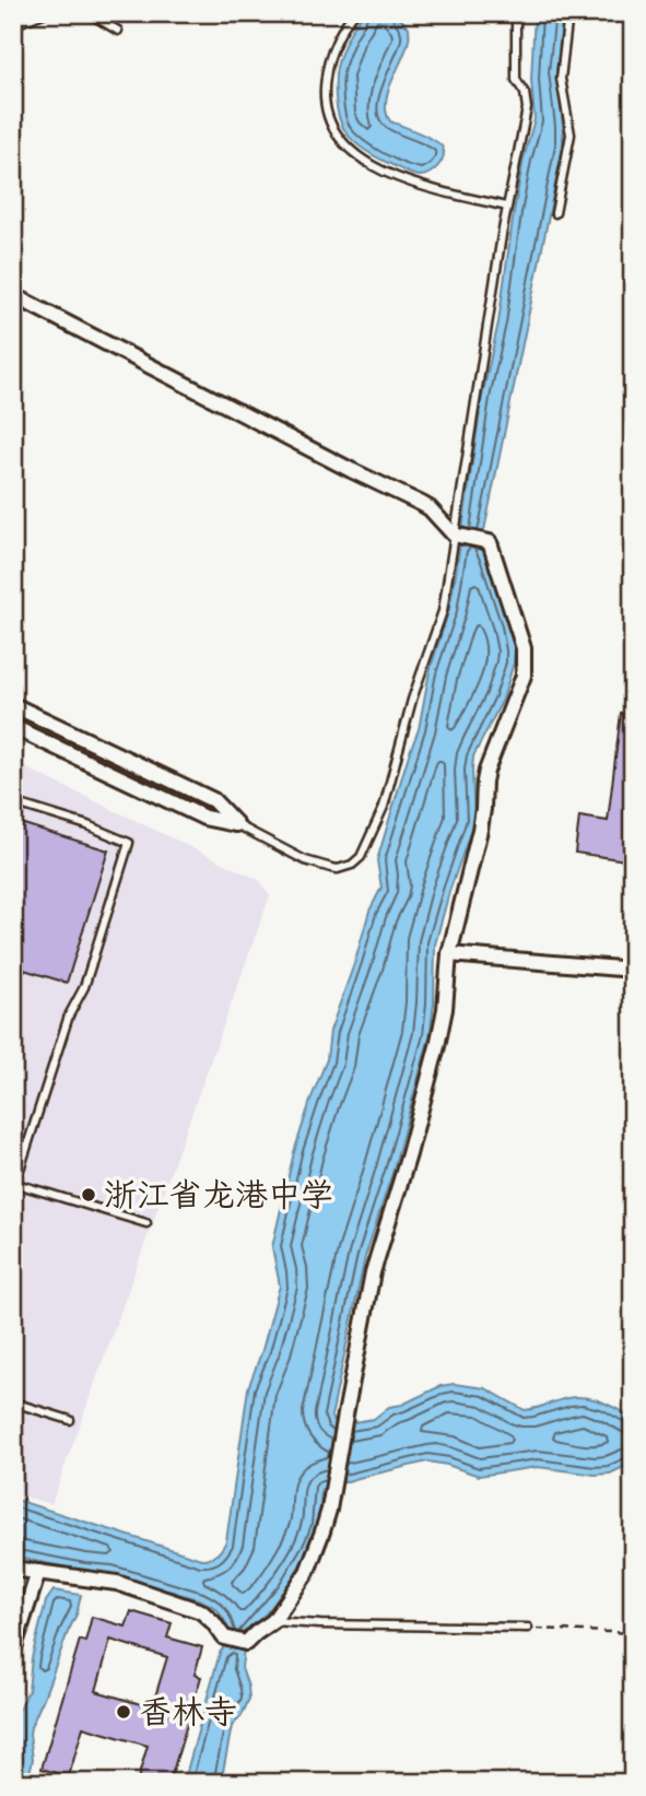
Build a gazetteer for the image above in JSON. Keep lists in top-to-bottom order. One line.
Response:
{"places":["浙江省龙港中学","香林寺"]}
